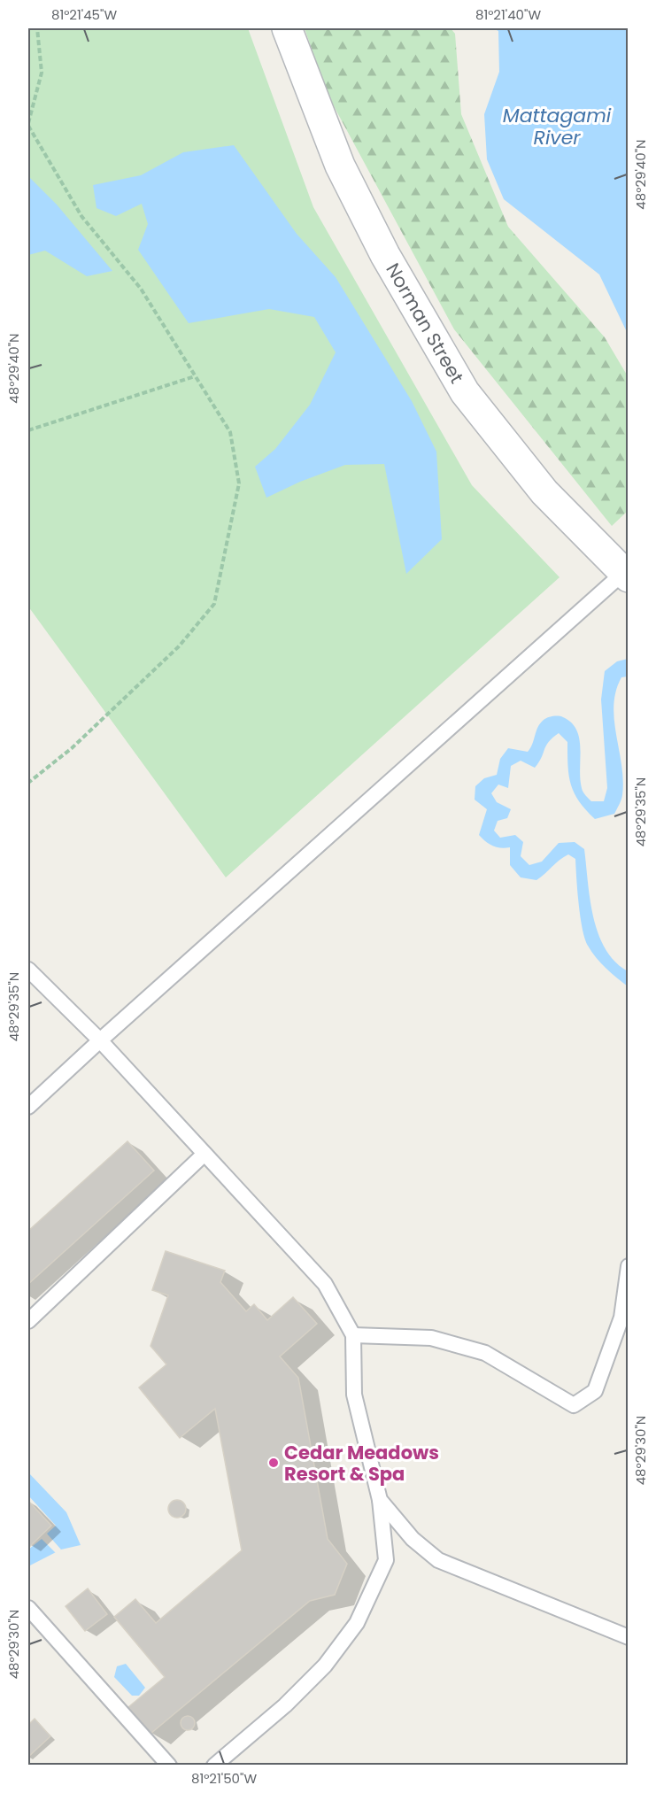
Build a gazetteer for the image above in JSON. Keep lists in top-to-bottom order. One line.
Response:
{"streets":{"street":["Norman Street"]},"water":["Mattagami River"],"places":["Cedar Meadows Resort & Spa"],"coordinates":["81°21'45\"W","81°21'40\"W","48°29'40\"N","48°29'35\"N","48°29'30\"N","81°21'50\"W"]}
